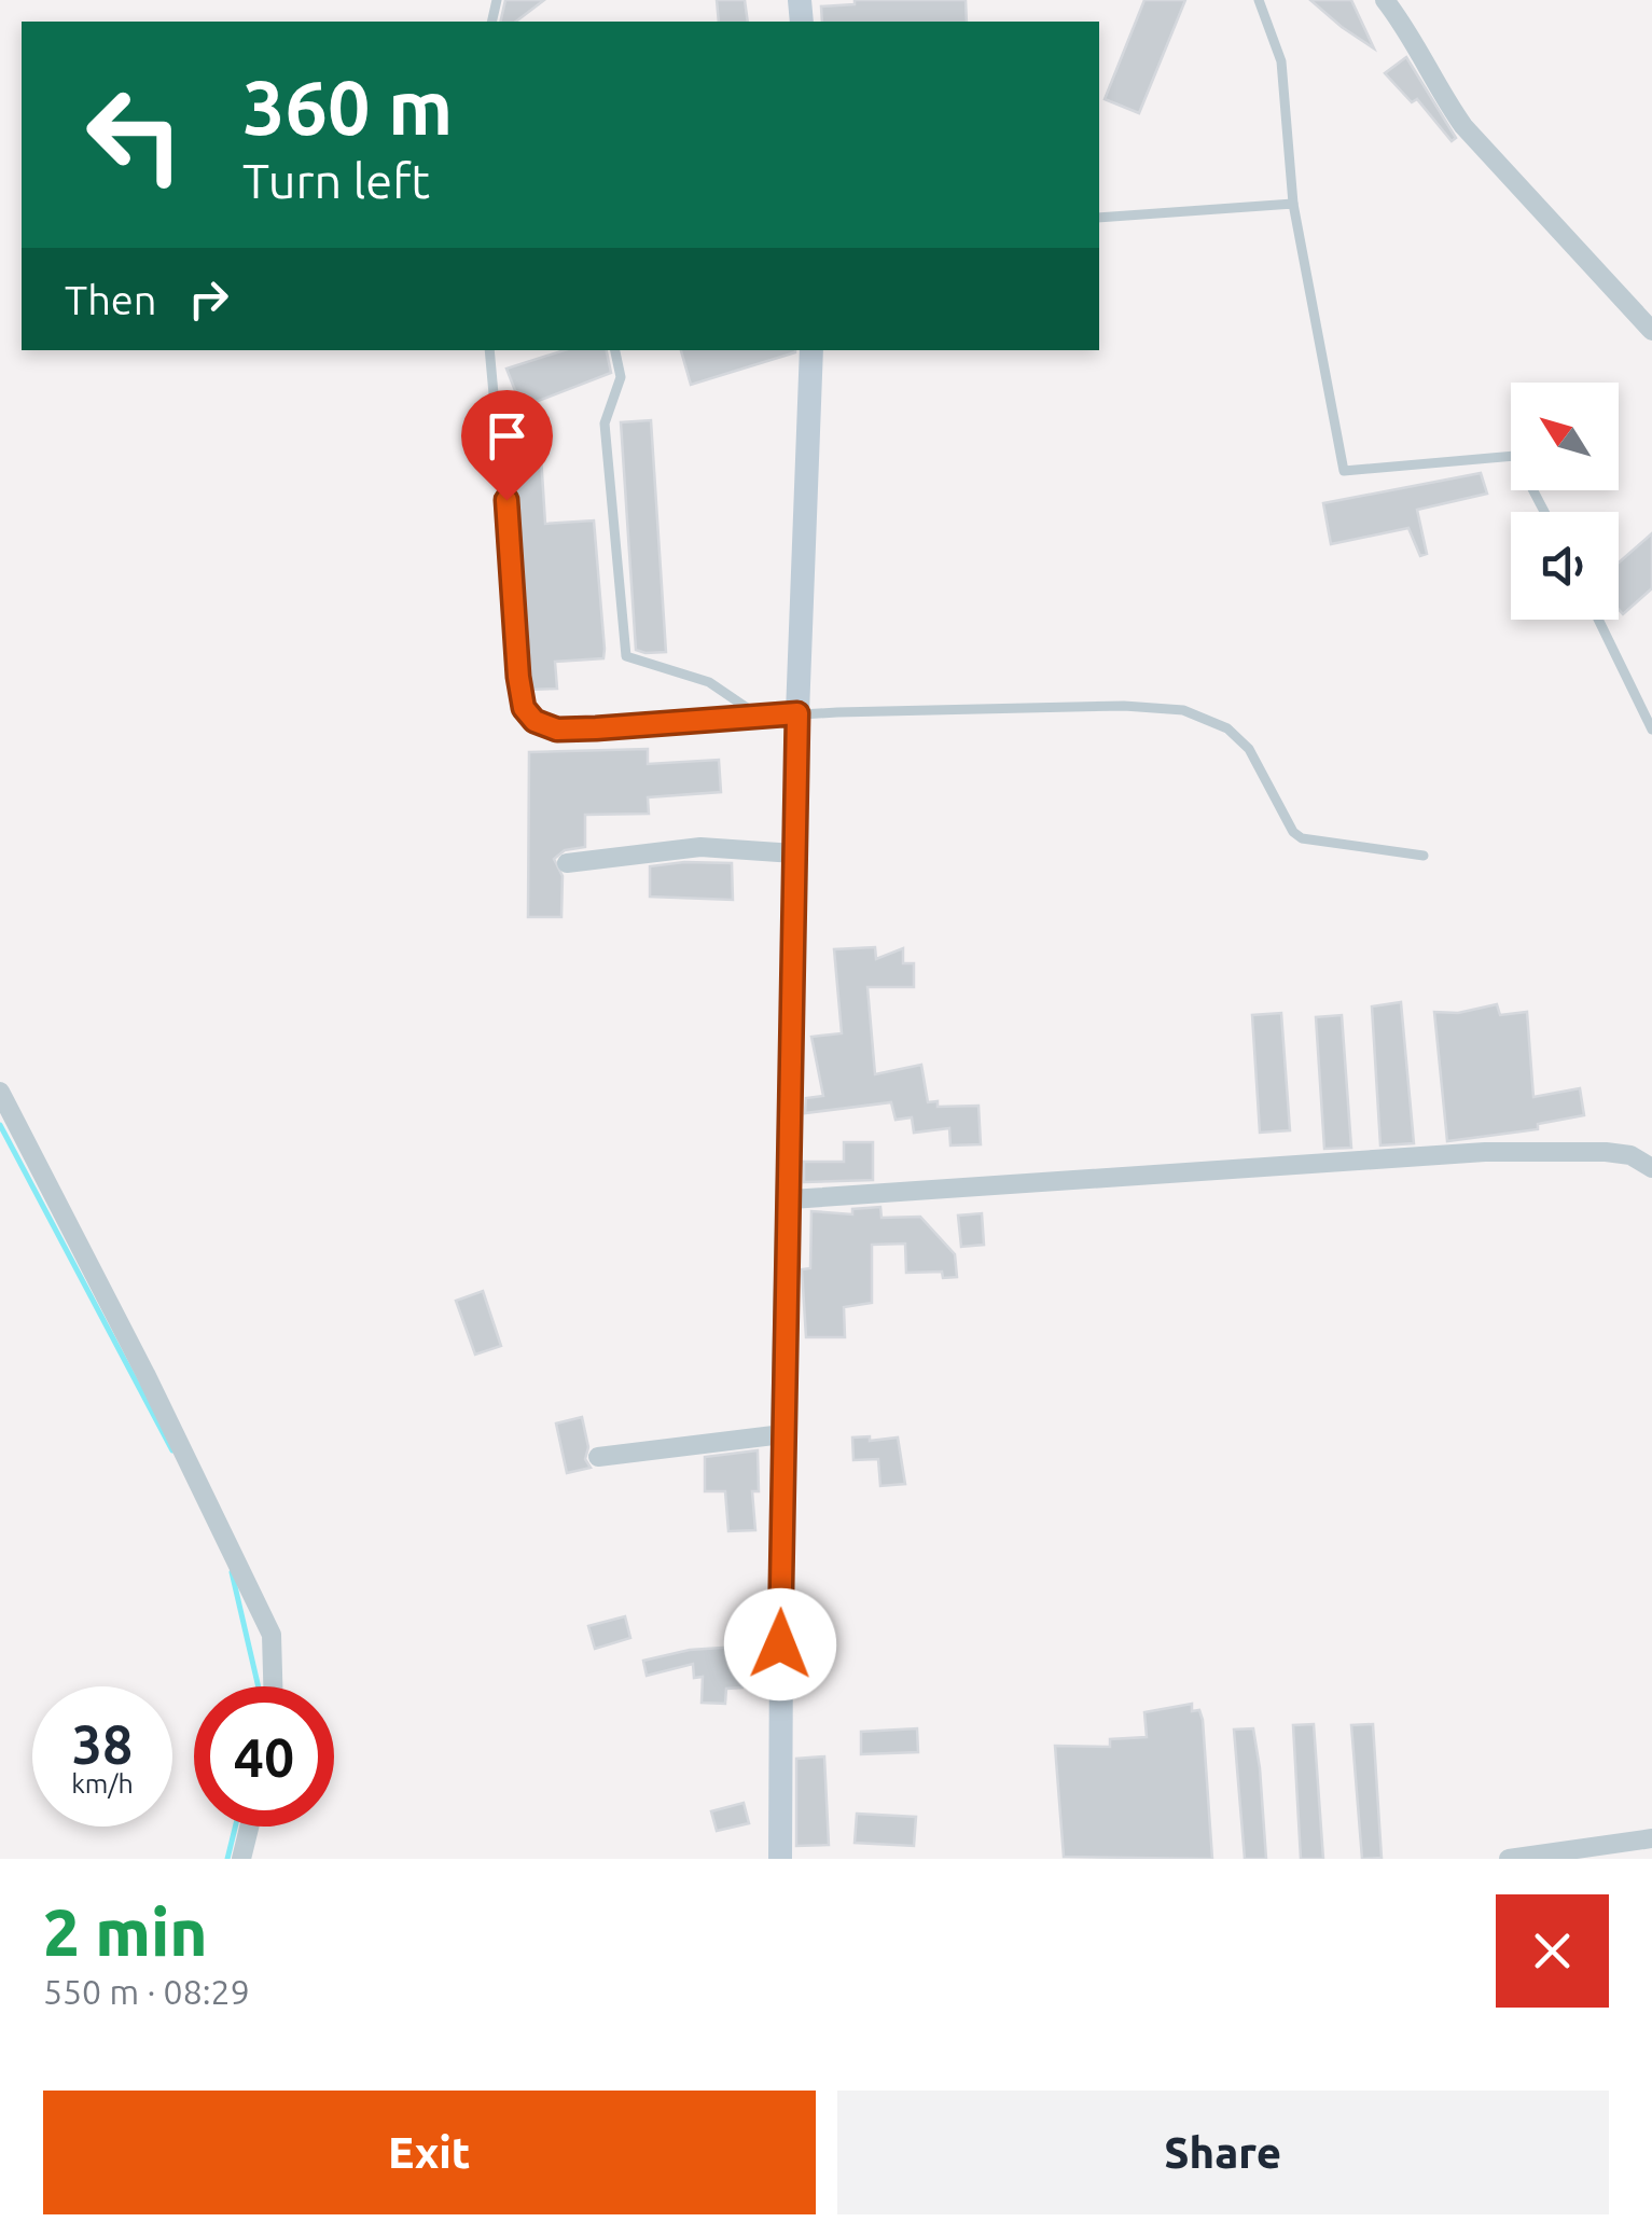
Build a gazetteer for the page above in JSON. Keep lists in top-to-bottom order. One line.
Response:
{"north":"top left","page":{"turn":["360 m","Turn left"],"then":"Then","speed":"38 km/h","limit":"40","heading":["2 min","550 m · 08:29"],"buttons":["Exit","Share"]}}
